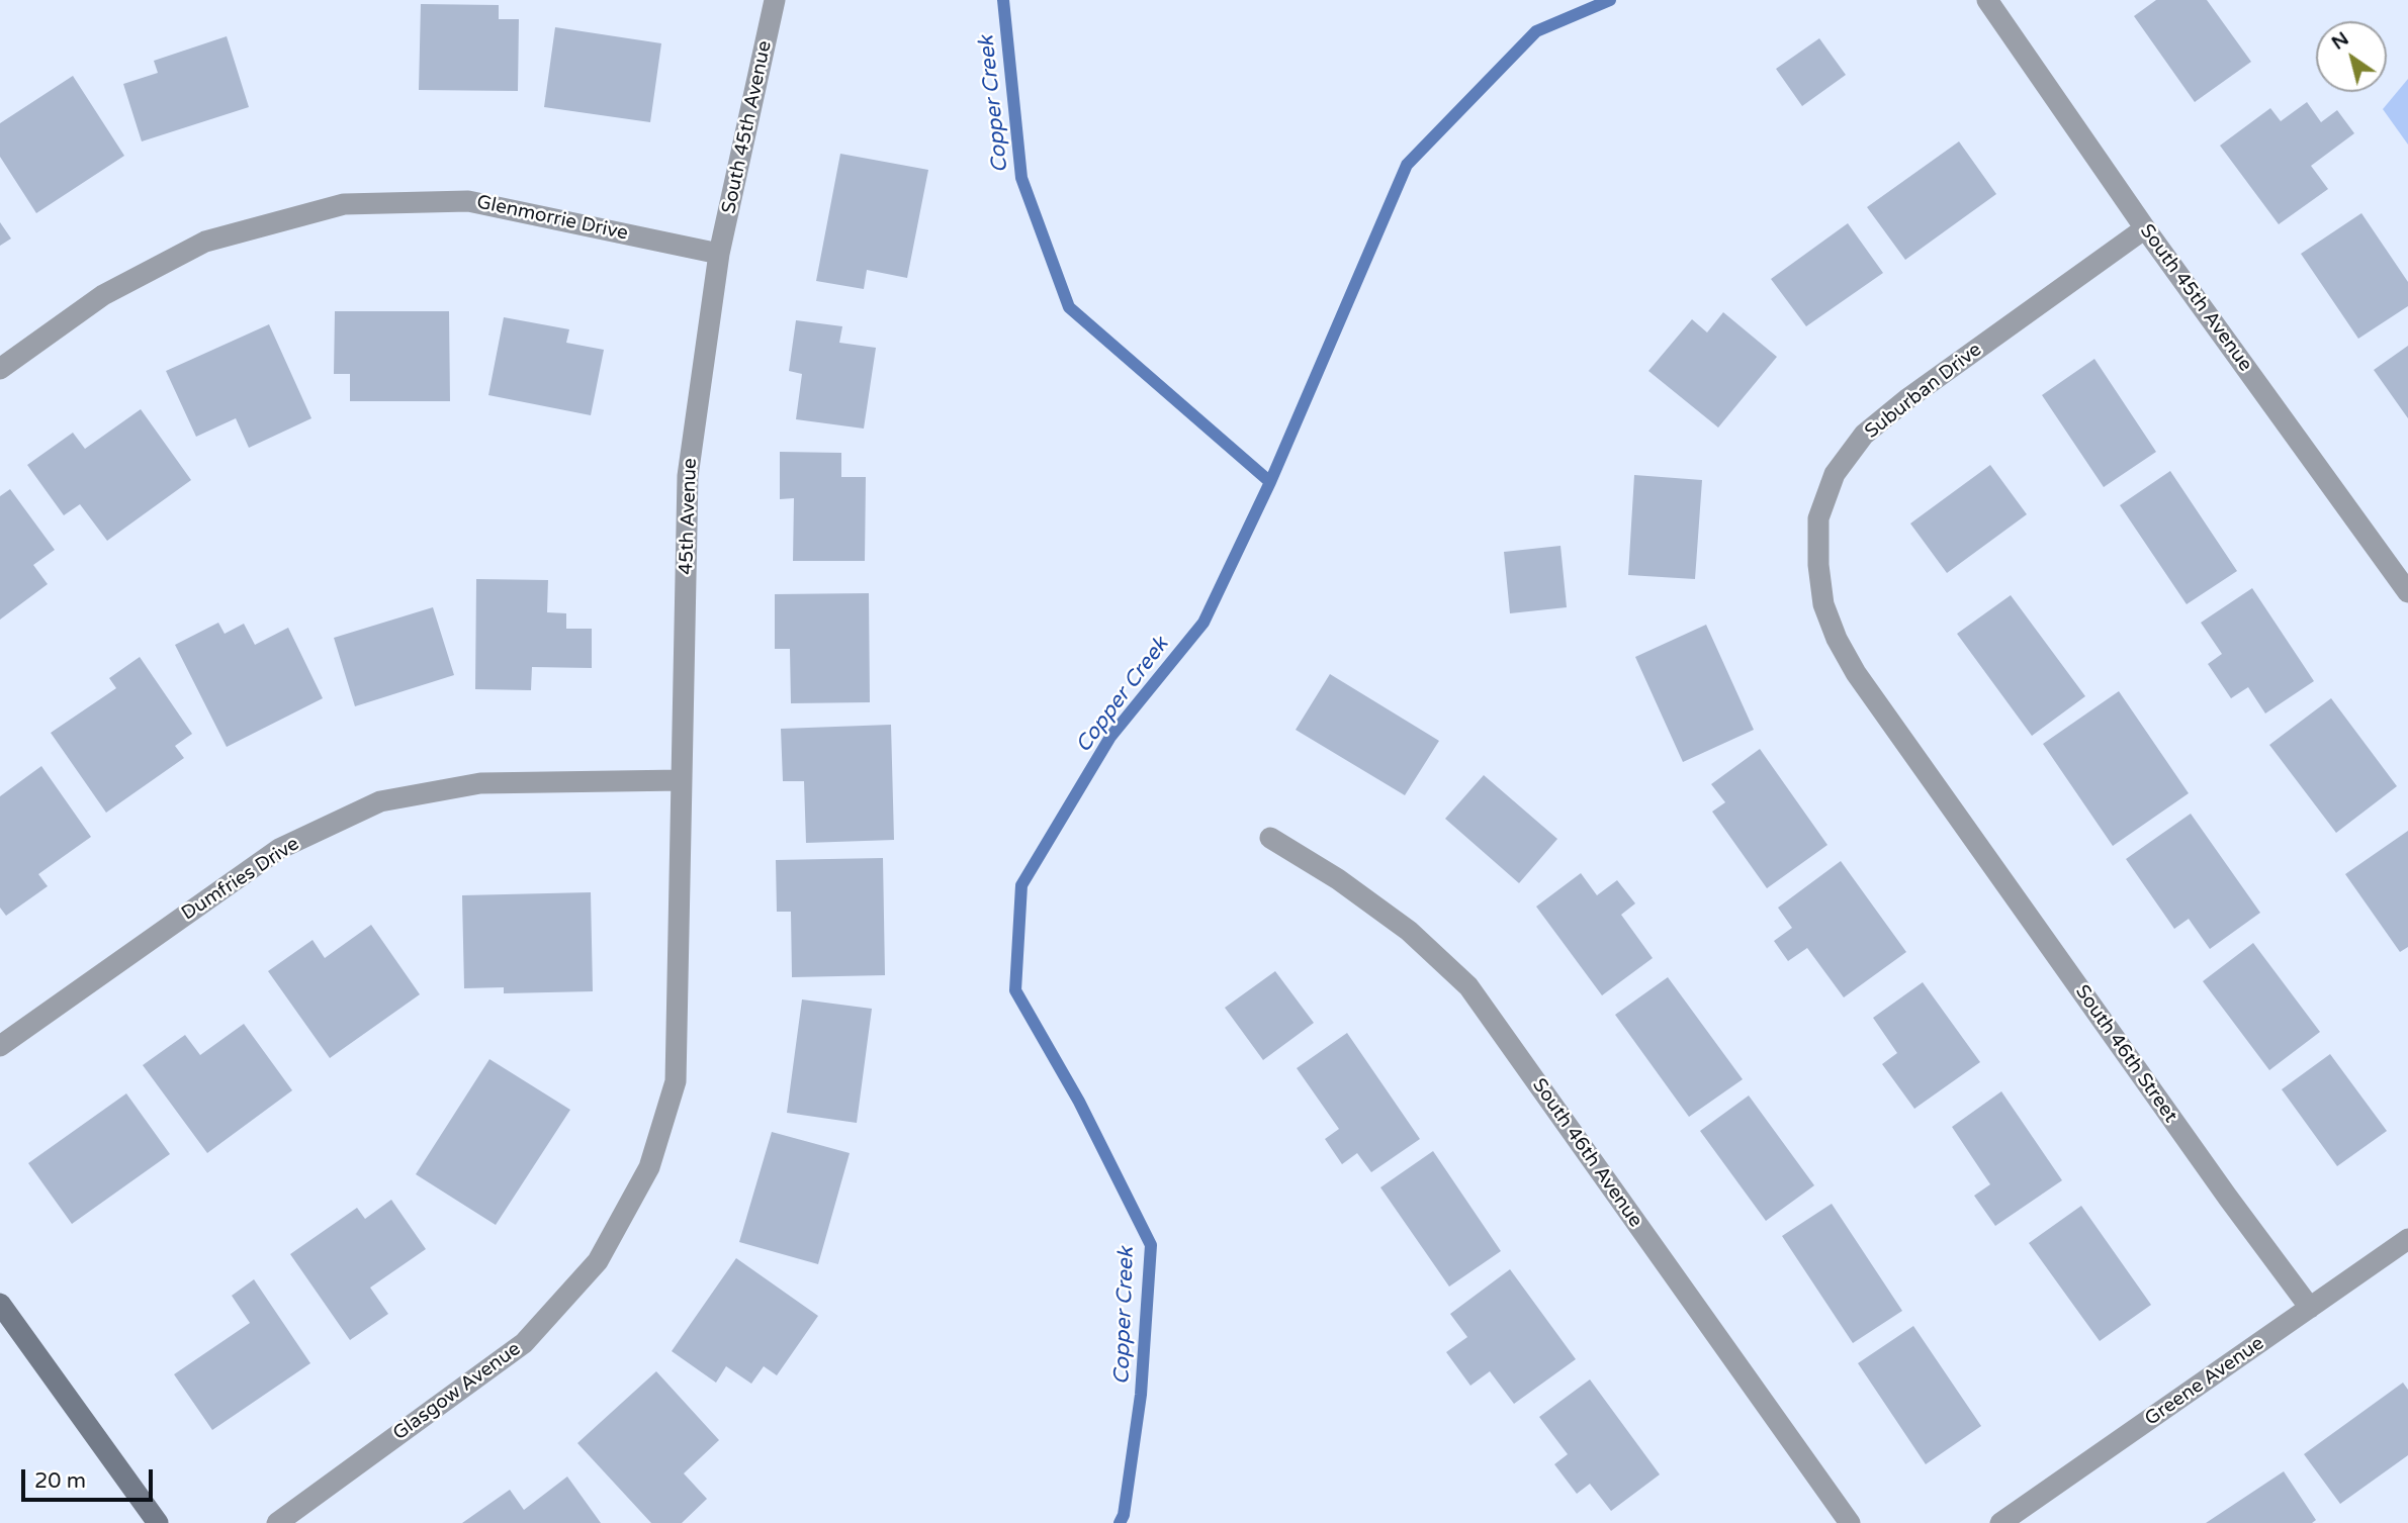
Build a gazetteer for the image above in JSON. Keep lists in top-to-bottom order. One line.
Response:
{"streets":{"street":["South 45th Avenue","Glenmorrie Drive","Suburban Drive","45th Avenue","Dumfries Drive","South 46th Street","South 46th Avenue","Greene Avenue","Glasgow Avenue"]},"crossings":[["South 45th Avenue","Glenmorrie Drive"],["South 45th Avenue","Suburban Drive"],["South 45th Avenue","45th Avenue"],["Glenmorrie Drive","45th Avenue"],["Suburban Drive","South 46th Street"],["45th Avenue","Dumfries Drive"],["45th Avenue","Glasgow Avenue"],["Dumfries Drive","Glasgow Avenue"],["South 46th Street","Greene Avenue"]],"water":["Copper Creek"],"scale_bar":"20 m","north":"top left"}
